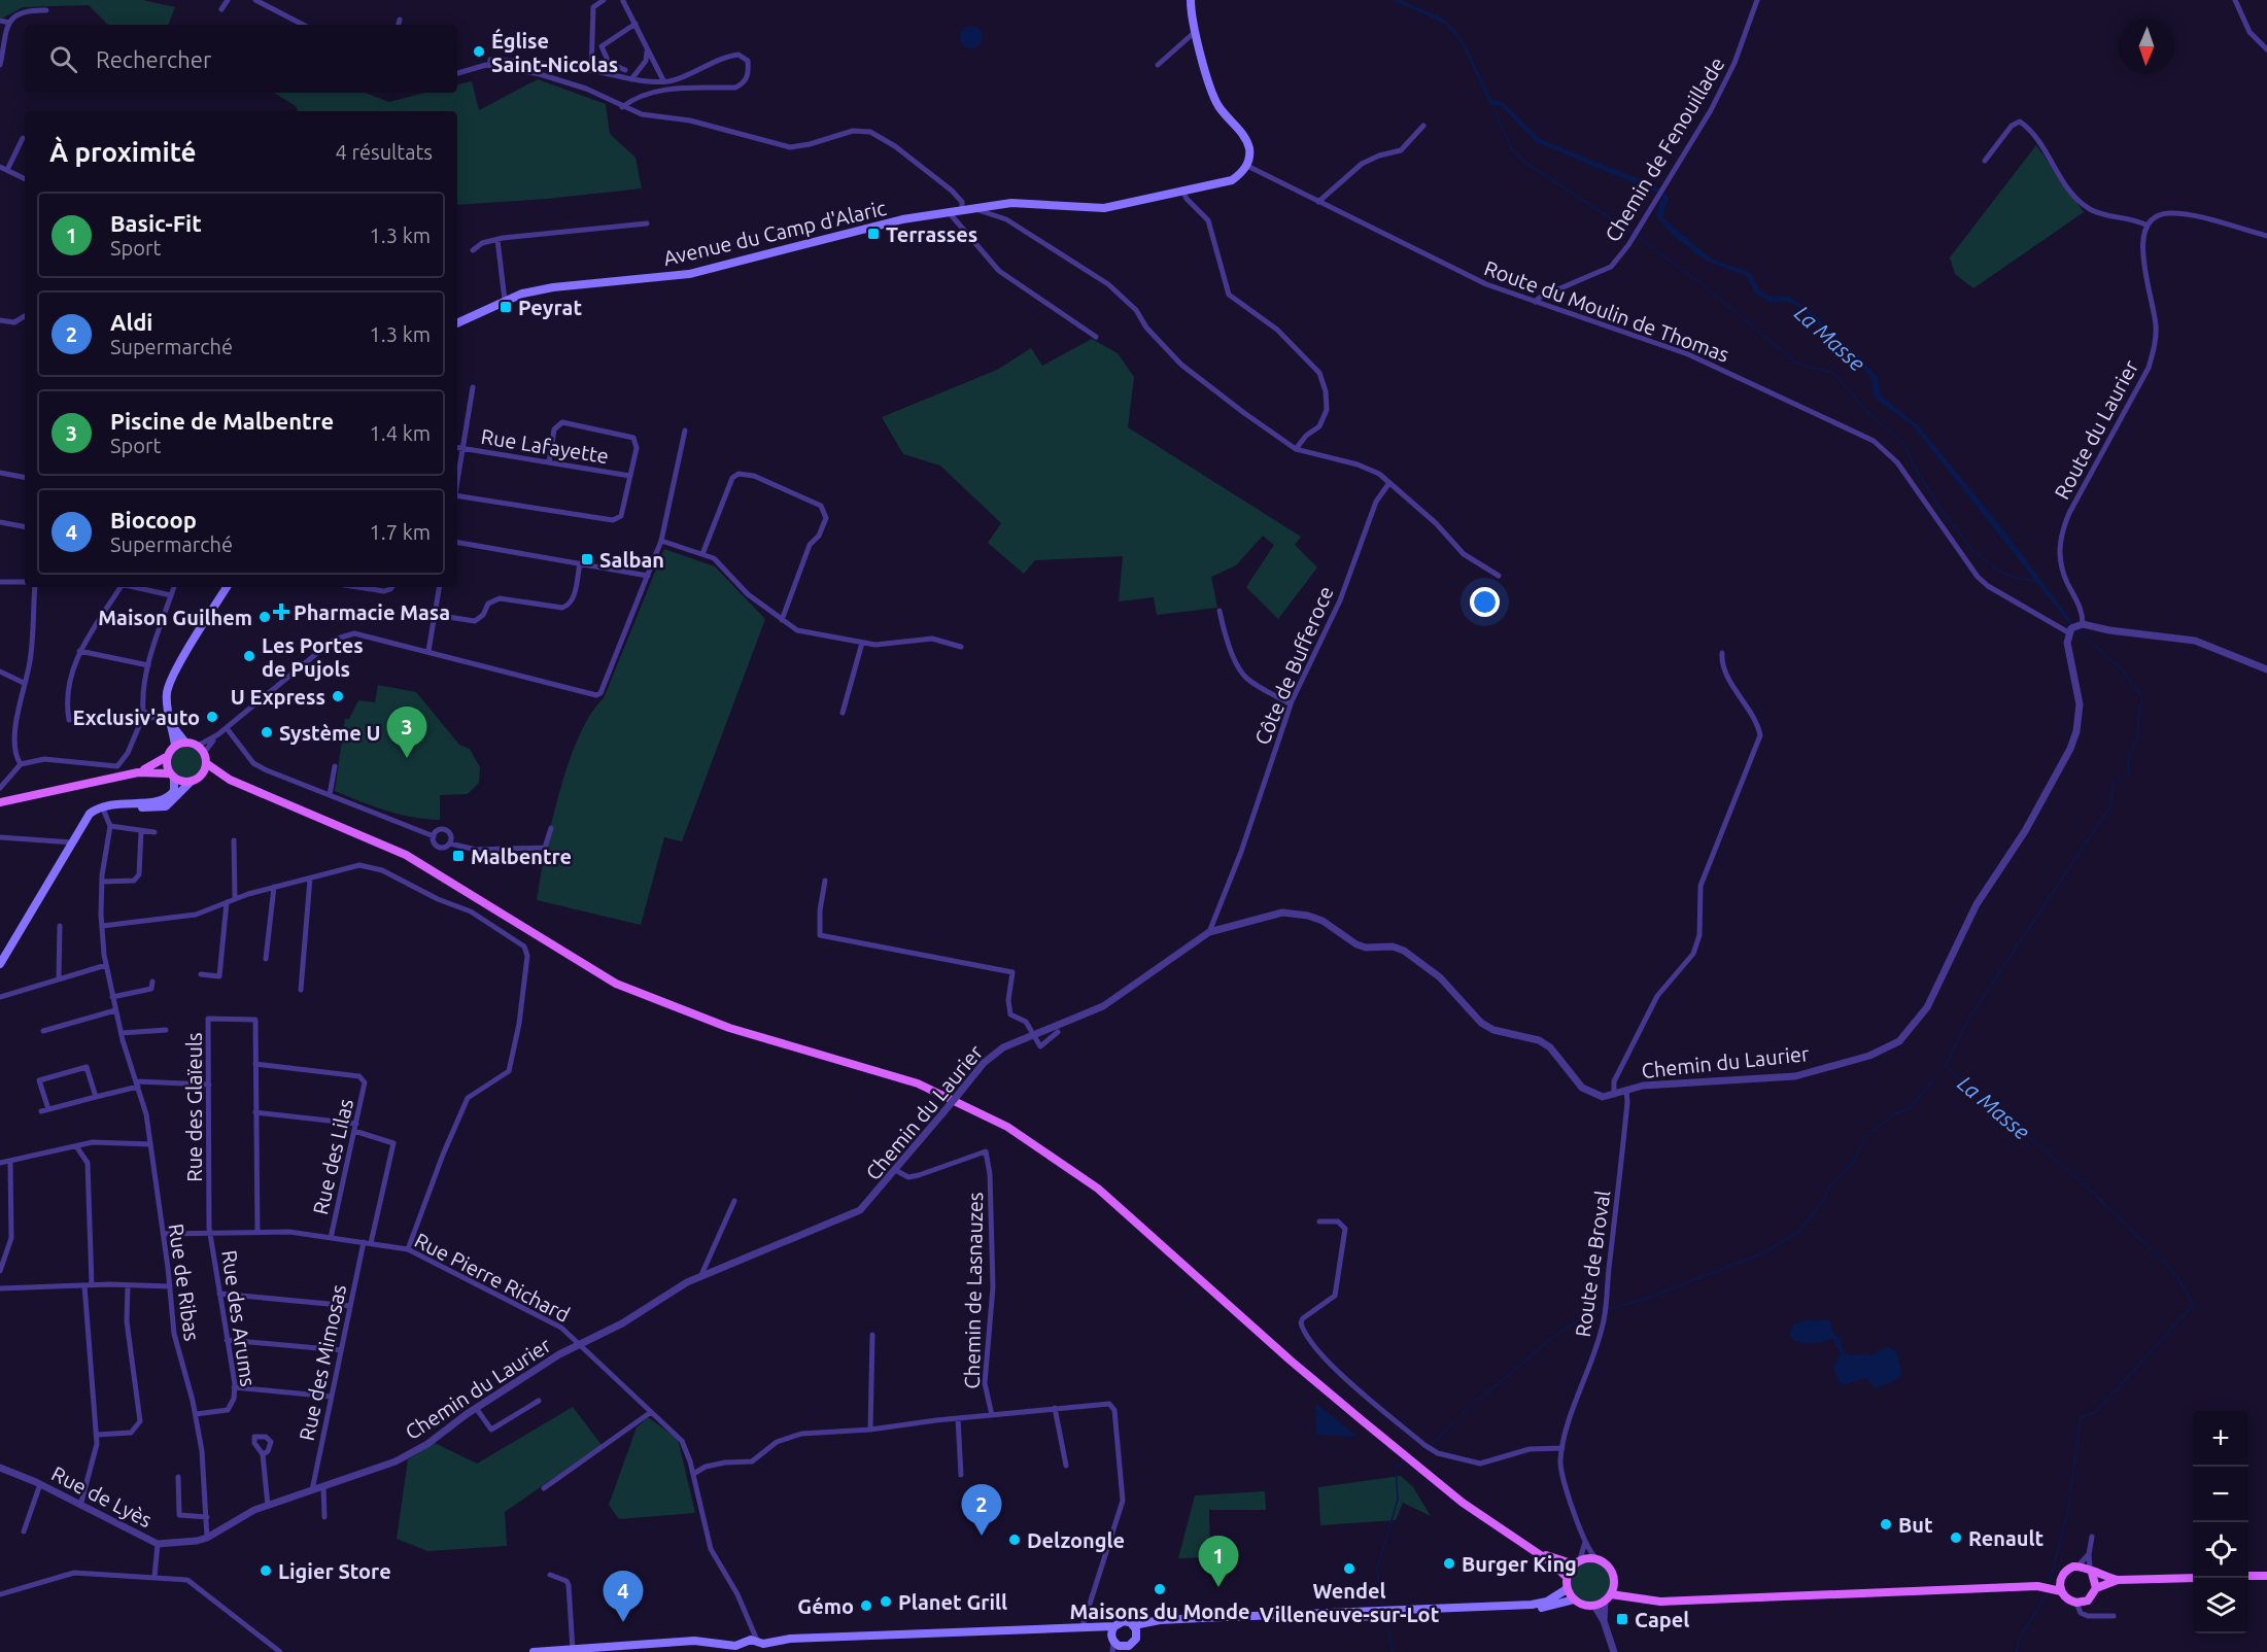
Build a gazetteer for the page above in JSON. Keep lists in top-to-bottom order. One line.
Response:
{"streets":{"main road":["Avenue du Camp d'Alaric"],"street":["Chemin de Fenouillade","Route du Moulin de Thomas","Route du Laurier","Rue Lafayette","Côte de Bufferoce","Chemin du Laurier","Rue des Glaïeuls","Rue des Lilas","Route de Broval","Rue Pierre Richard","Rue de Ribas","Chemin de Lasnauzes","Rue des Arums","Rue des Mimosas","Rue de Lyès"]},"crossings":[["Chemin de Fenouillade","Route du Moulin de Thomas"],["Avenue du Camp d'Alaric","Route du Moulin de Thomas"],["Route du Moulin de Thomas","Route du Laurier"],["Route du Moulin de Thomas","Chemin du Laurier"],["Route du Laurier","Chemin du Laurier"],["Côte de Bufferoce","Chemin du Laurier"],["Chemin du Laurier","Route de Broval"],["Chemin du Laurier","Rue Pierre Richard"],["Chemin du Laurier","Rue de Ribas"],["Chemin du Laurier","Chemin de Lasnauzes"],["Chemin du Laurier","Rue des Mimosas"],["Chemin du Laurier","Rue de Lyès"],["Rue des Glaïeuls","Rue des Lilas"],["Rue des Glaïeuls","Rue Pierre Richard"],["Rue des Glaïeuls","Rue des Arums"],["Rue des Lilas","Rue Pierre Richard"],["Rue des Lilas","Rue des Mimosas"],["Rue Pierre Richard","Rue de Ribas"],["Rue Pierre Richard","Rue des Arums"],["Rue Pierre Richard","Rue des Mimosas"],["Rue de Ribas","Rue des Arums"]],"water":["La Masse"],"places":{"other":["Église Saint-Nicolas","Maison Guilhem","Les Portes de Pujols","U Express","Exclusiv'auto","Système U","But","Renault","Delzongle","Burger King","Wendel Villeneuve-sur-Lot","Ligier Store","Maisons du Monde","Planet Grill","Gémo"],"transit":["Terrasses","Peyrat","Salban","Malbentre","Capel"],"health":["Pharmacie Masa"]},"north":"bottom","page":{"search":"Rechercher","heading":["À proximité","4 résultats"],"list":[{"mark":"1","name":"Basic-Fit","note":"Sport","value":"1.3 km"},{"mark":"2","name":"Aldi","note":"Supermarché","value":"1.3 km"},{"mark":"3","name":"Piscine de Malbentre","note":"Sport","value":"1.4 km"},{"mark":"4","name":"Biocoop","note":"Supermarché","value":"1.7 km"}],"pins":["3","2","1","4"],"map_buttons":["+","−"]}}
